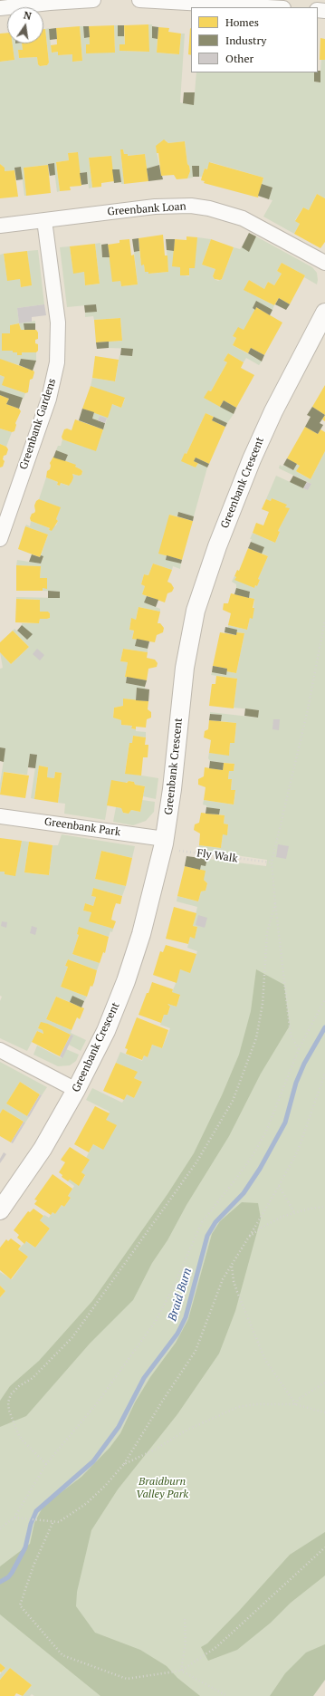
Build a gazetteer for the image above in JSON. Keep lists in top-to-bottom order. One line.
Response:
{"streets":{"street":["Greenbank Loan","Greenbank Gardens","Greenbank Crescent","Greenbank Park"],"path":["Fly Walk"]},"crossings":[["Greenbank Loan","Greenbank Gardens"],["Greenbank Crescent","Greenbank Park"],["Greenbank Crescent","Fly Walk"],["Greenbank Park","Fly Walk"]],"water":["Braid Burn"],"parks":["Braidburn Valley Park"],"legend":["Homes","Industry","Other"],"north":"top"}
